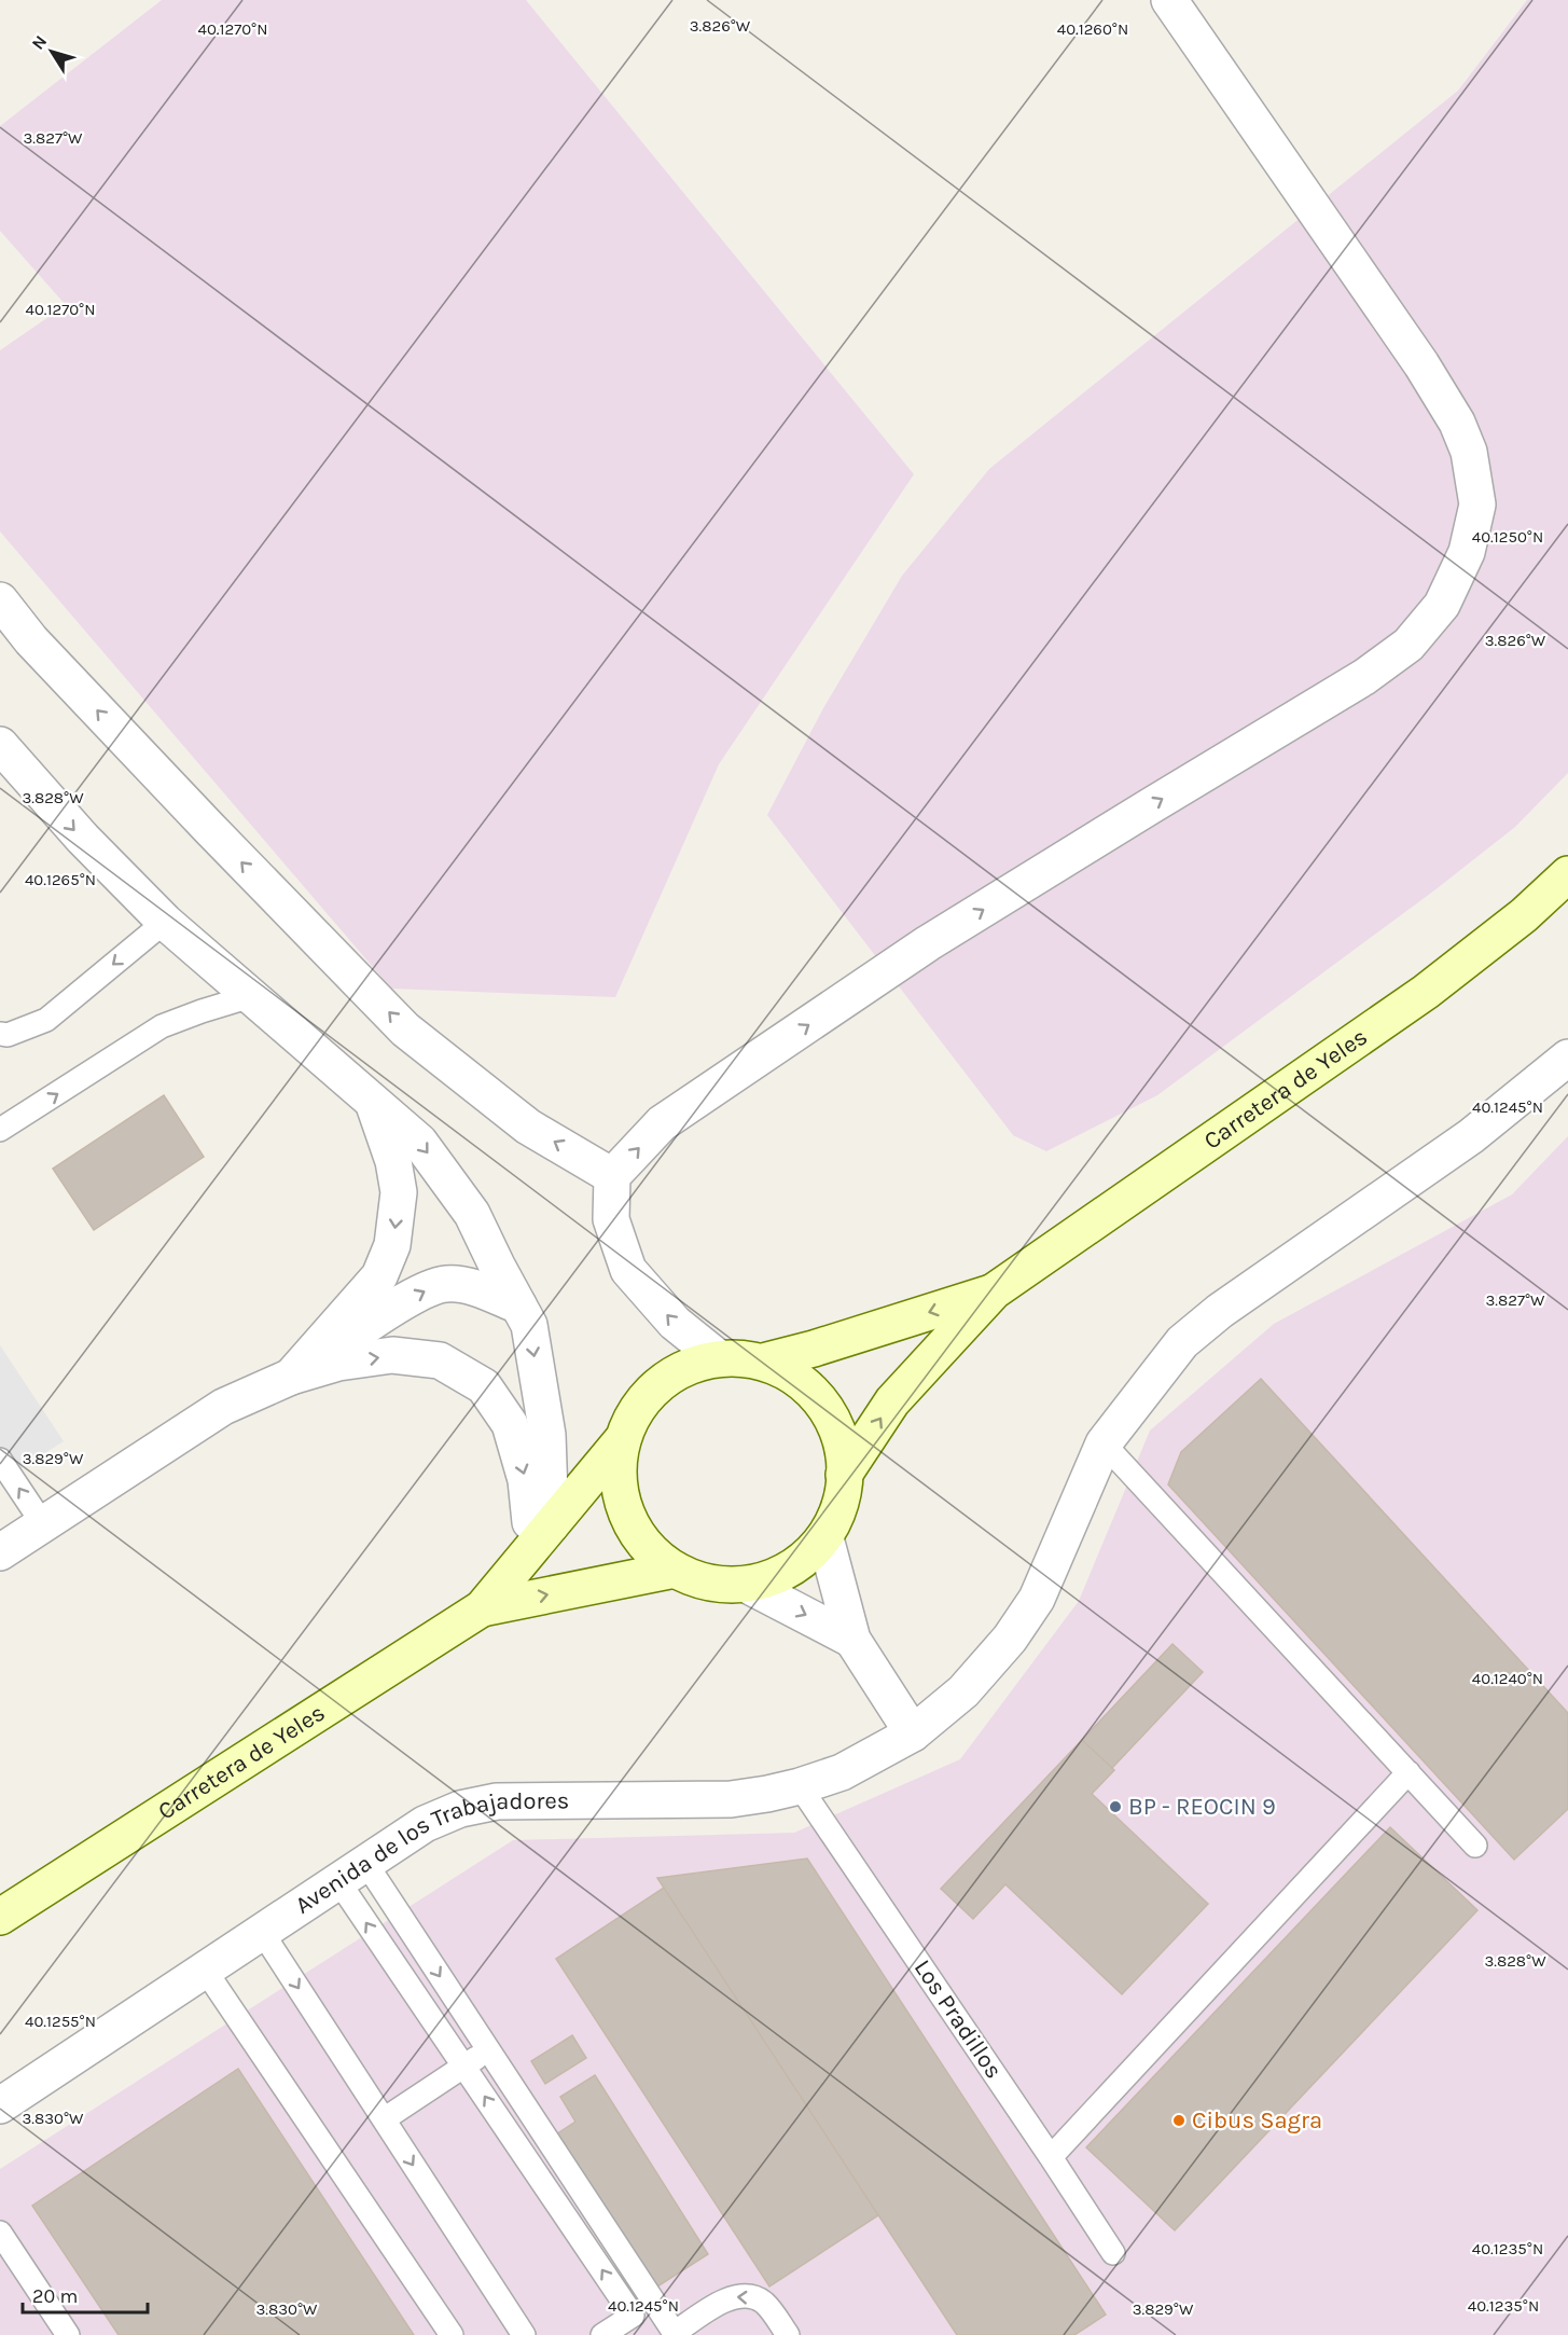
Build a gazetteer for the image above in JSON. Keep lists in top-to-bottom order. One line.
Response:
{"streets":{"main road":["Carretera de Yeles"],"street":["Avenida de los Trabajadores"],"lane":["Los Pradillos"]},"crossings":[["Avenida de los Trabajadores","Los Pradillos"]],"places":["BP - REOCIN 9","Cibus Sagra"],"scale_bar":"20 m","north":"top left","coordinates":["3.826°W","40.1270°N","40.1260°N","3.827°W","40.1250°N","3.828°W","40.1265°N","40.1245°N","3.829°W","40.1240°N","40.1255°N","3.830°W","40.1235°N"]}
